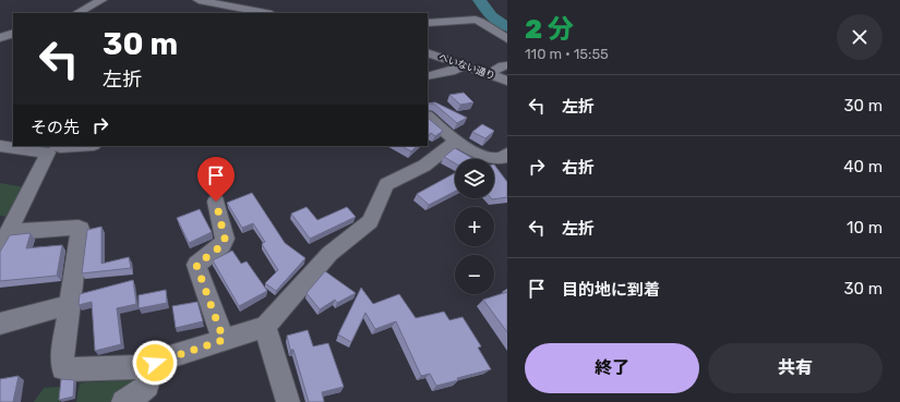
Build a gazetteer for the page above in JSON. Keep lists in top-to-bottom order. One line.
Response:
{"streets":{"street":["へいない通り"]},"page":{"heading":["2 分","110 m · 15:55"],"turn":["30 m","左折"],"list":[{"name":"左折","value":"30 m"},{"name":"右折","value":"40 m"},{"name":"左折","value":"10 m"},{"name":"目的地に到着","value":"30 m"}],"then":"その先","map_buttons":["+","−"],"buttons":["終了","共有"]}}
